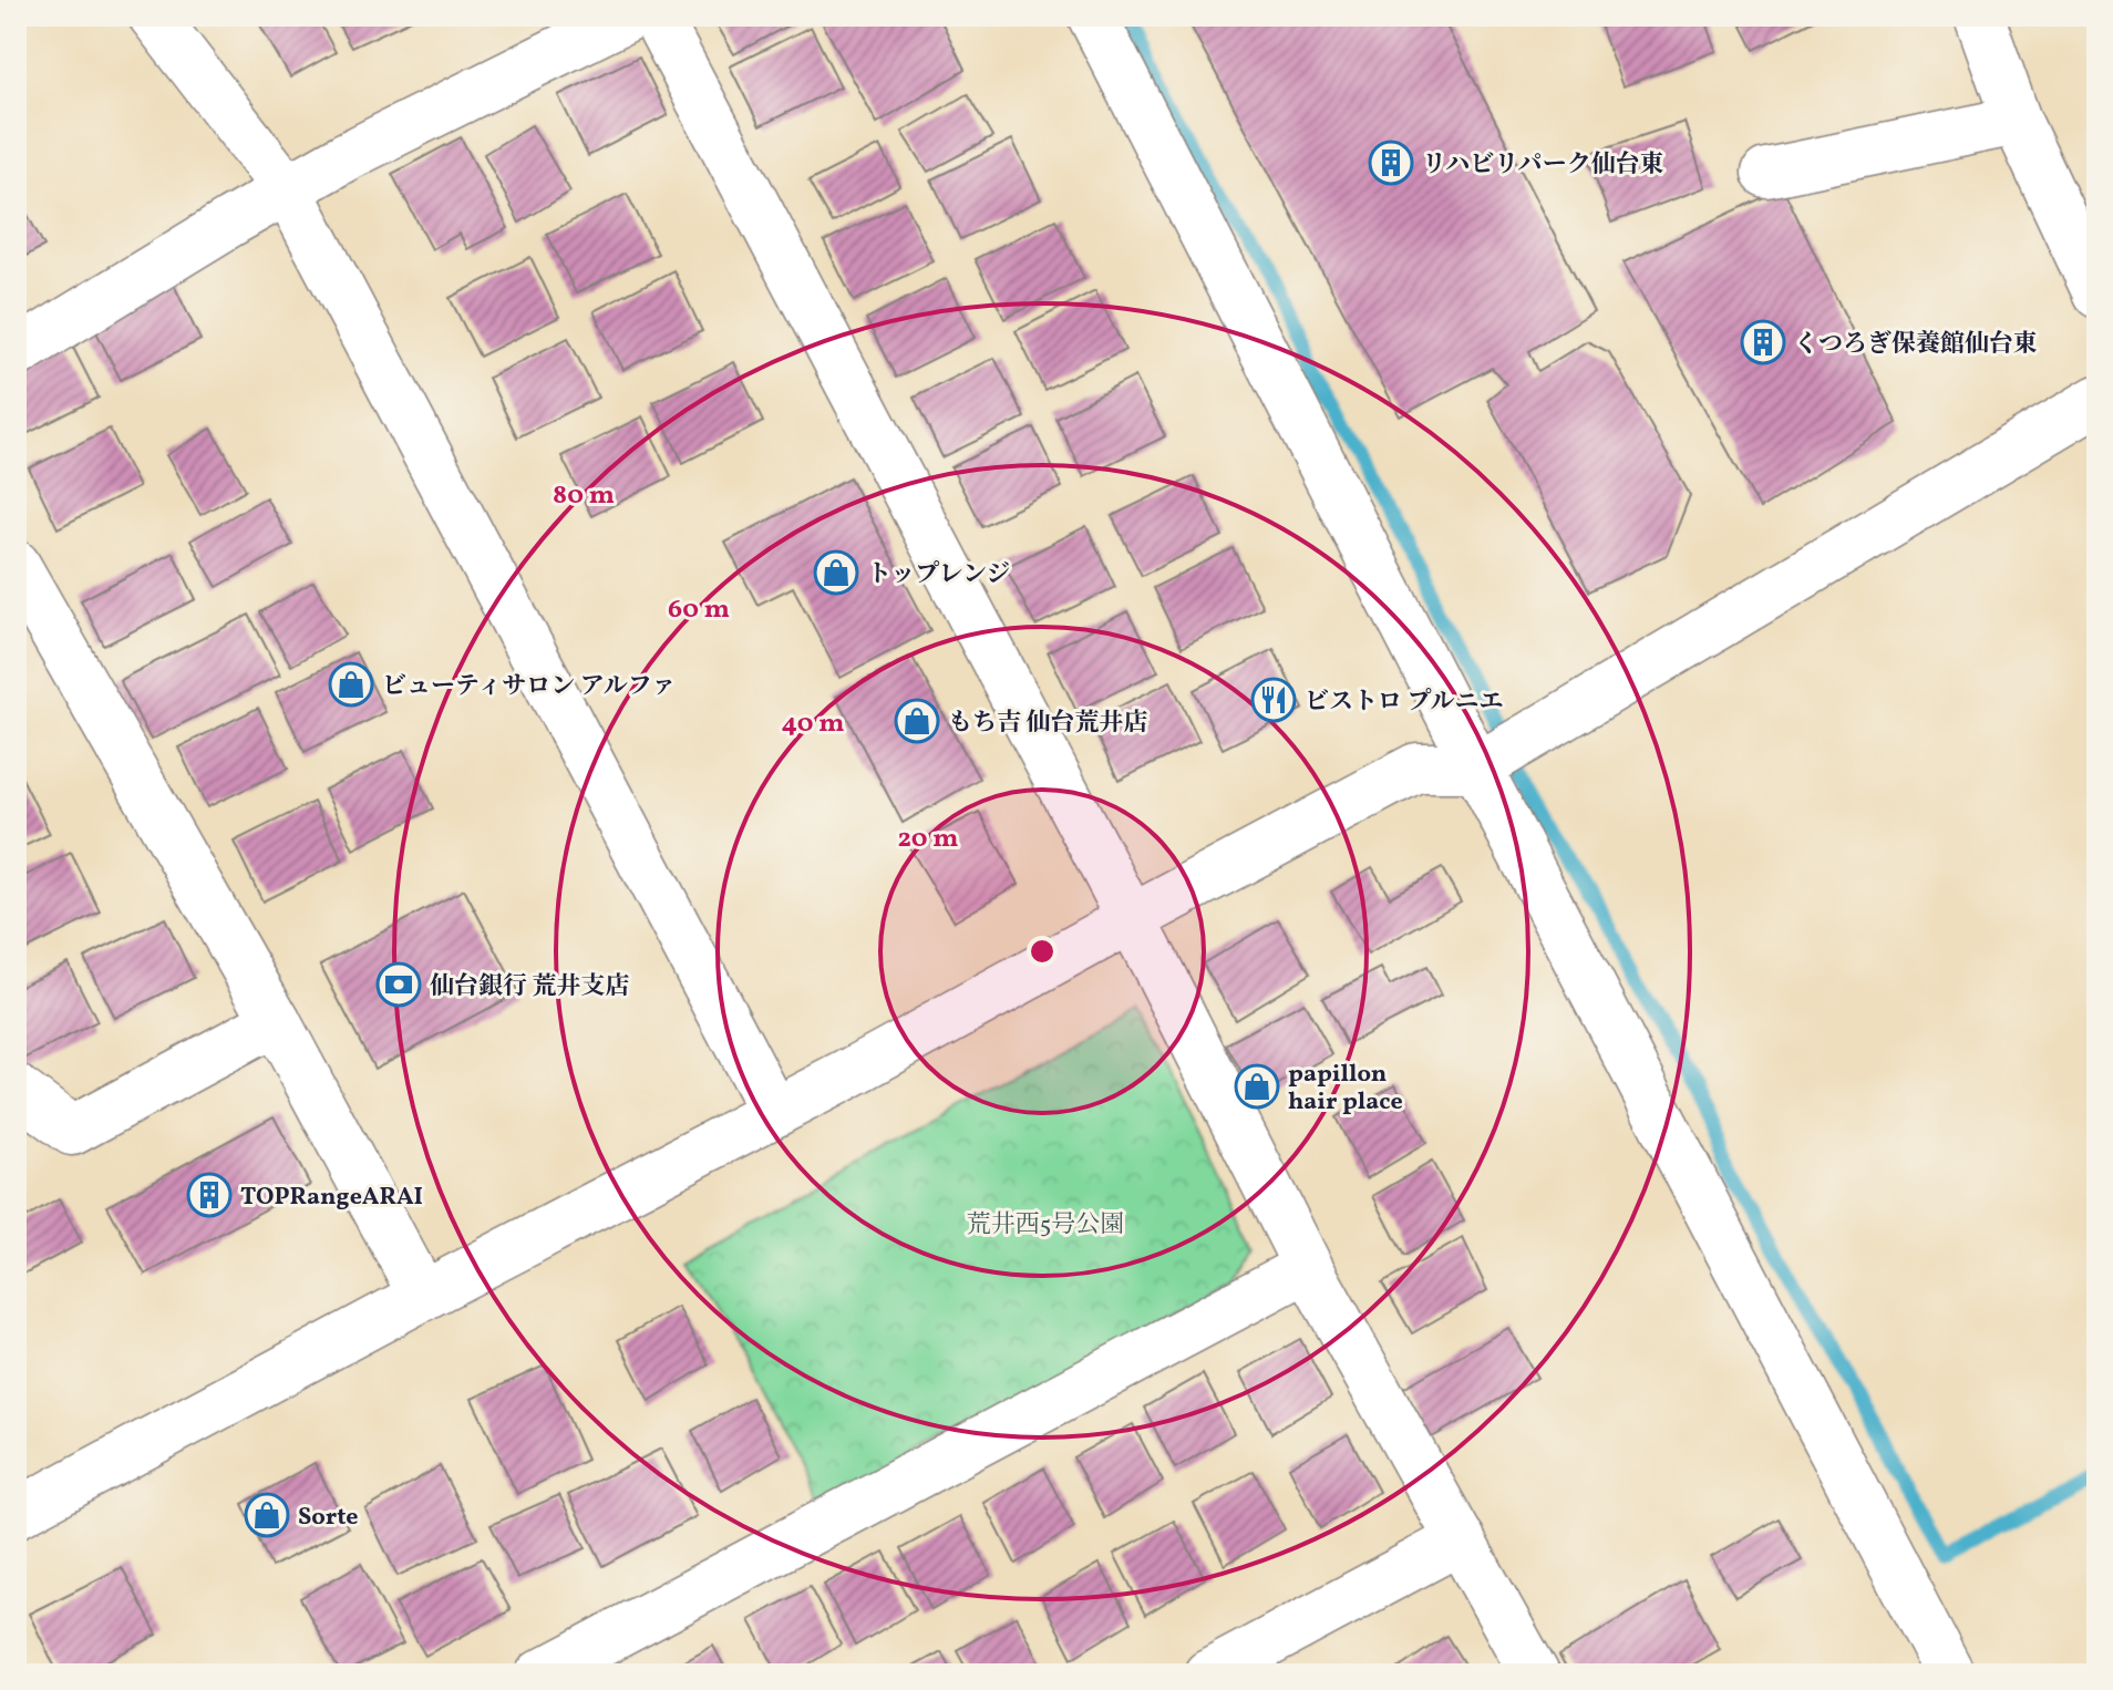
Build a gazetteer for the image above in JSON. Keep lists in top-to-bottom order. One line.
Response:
{"parks":["荒井西5号公園"],"places":{"building":["リハビリパーク仙台東","くつろぎ保養館仙台東","TOPRangeARAI"],"shop":["トップレンジ","ビューティサロン アルファ","もち吉 仙台荒井店","papillon hair place","Sorte"],"restaurant":["ビストロ プルニエ"],"bank":["仙台銀行 荒井支店"]},"rings":["80 m","60 m","40 m","20 m"]}
